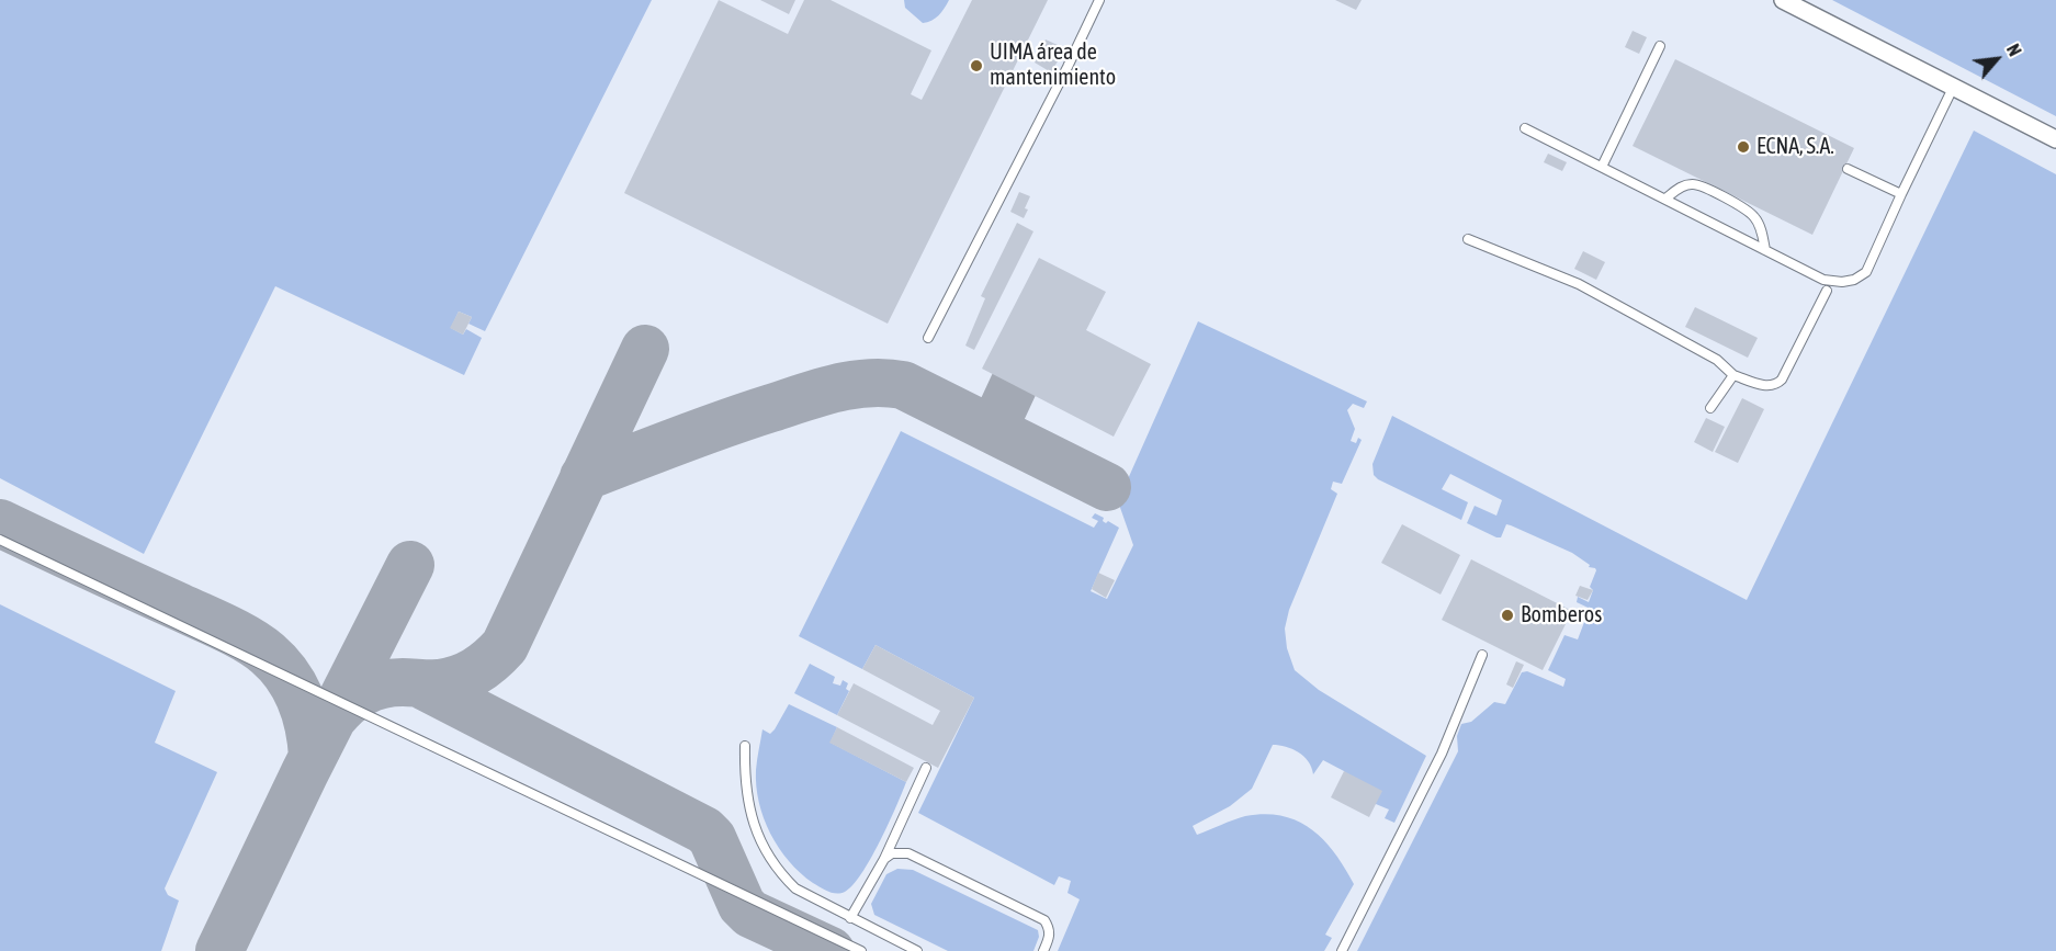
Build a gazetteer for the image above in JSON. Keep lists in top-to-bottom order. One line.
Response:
{"places":["UIMA área de mantenimiento","ECNA, S.A.","Bomberos"],"north":"top right"}
